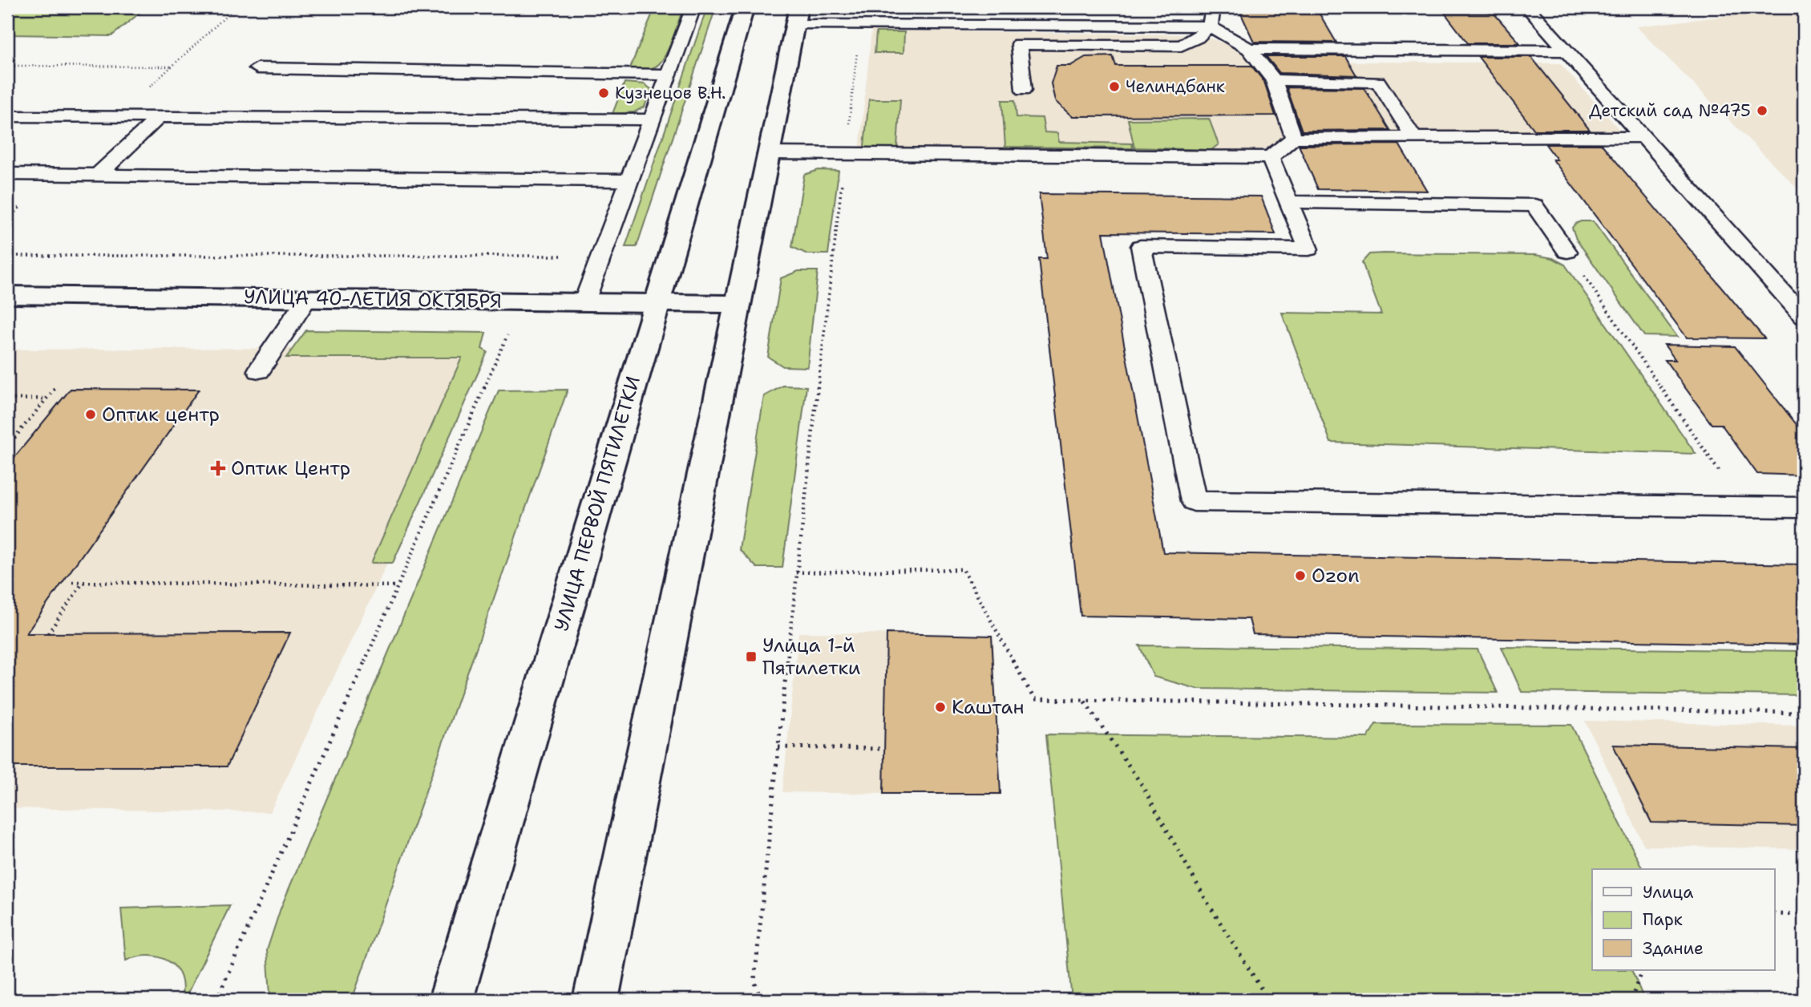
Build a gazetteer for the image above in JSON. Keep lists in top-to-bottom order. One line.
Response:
{"streets":{"main road":["УЛИЦА 40-ЛЕТИЯ ОКТЯБРЯ","УЛИЦА ПЕРВОЙ ПЯТИЛЕТКИ"]},"crossings":[["УЛИЦА 40-ЛЕТИЯ ОКТЯБРЯ","УЛИЦА ПЕРВОЙ ПЯТИЛЕТКИ"]],"places":{"other":["Челиндбанк","Кузнецов В.Н.","Детский сад №475","Оптик центр","Ozon","Каштан"],"health":["Оптик Центр"],"transit":["Улица 1-й Пятилетки"]},"legend":["Улица","Парк","Здание"]}
